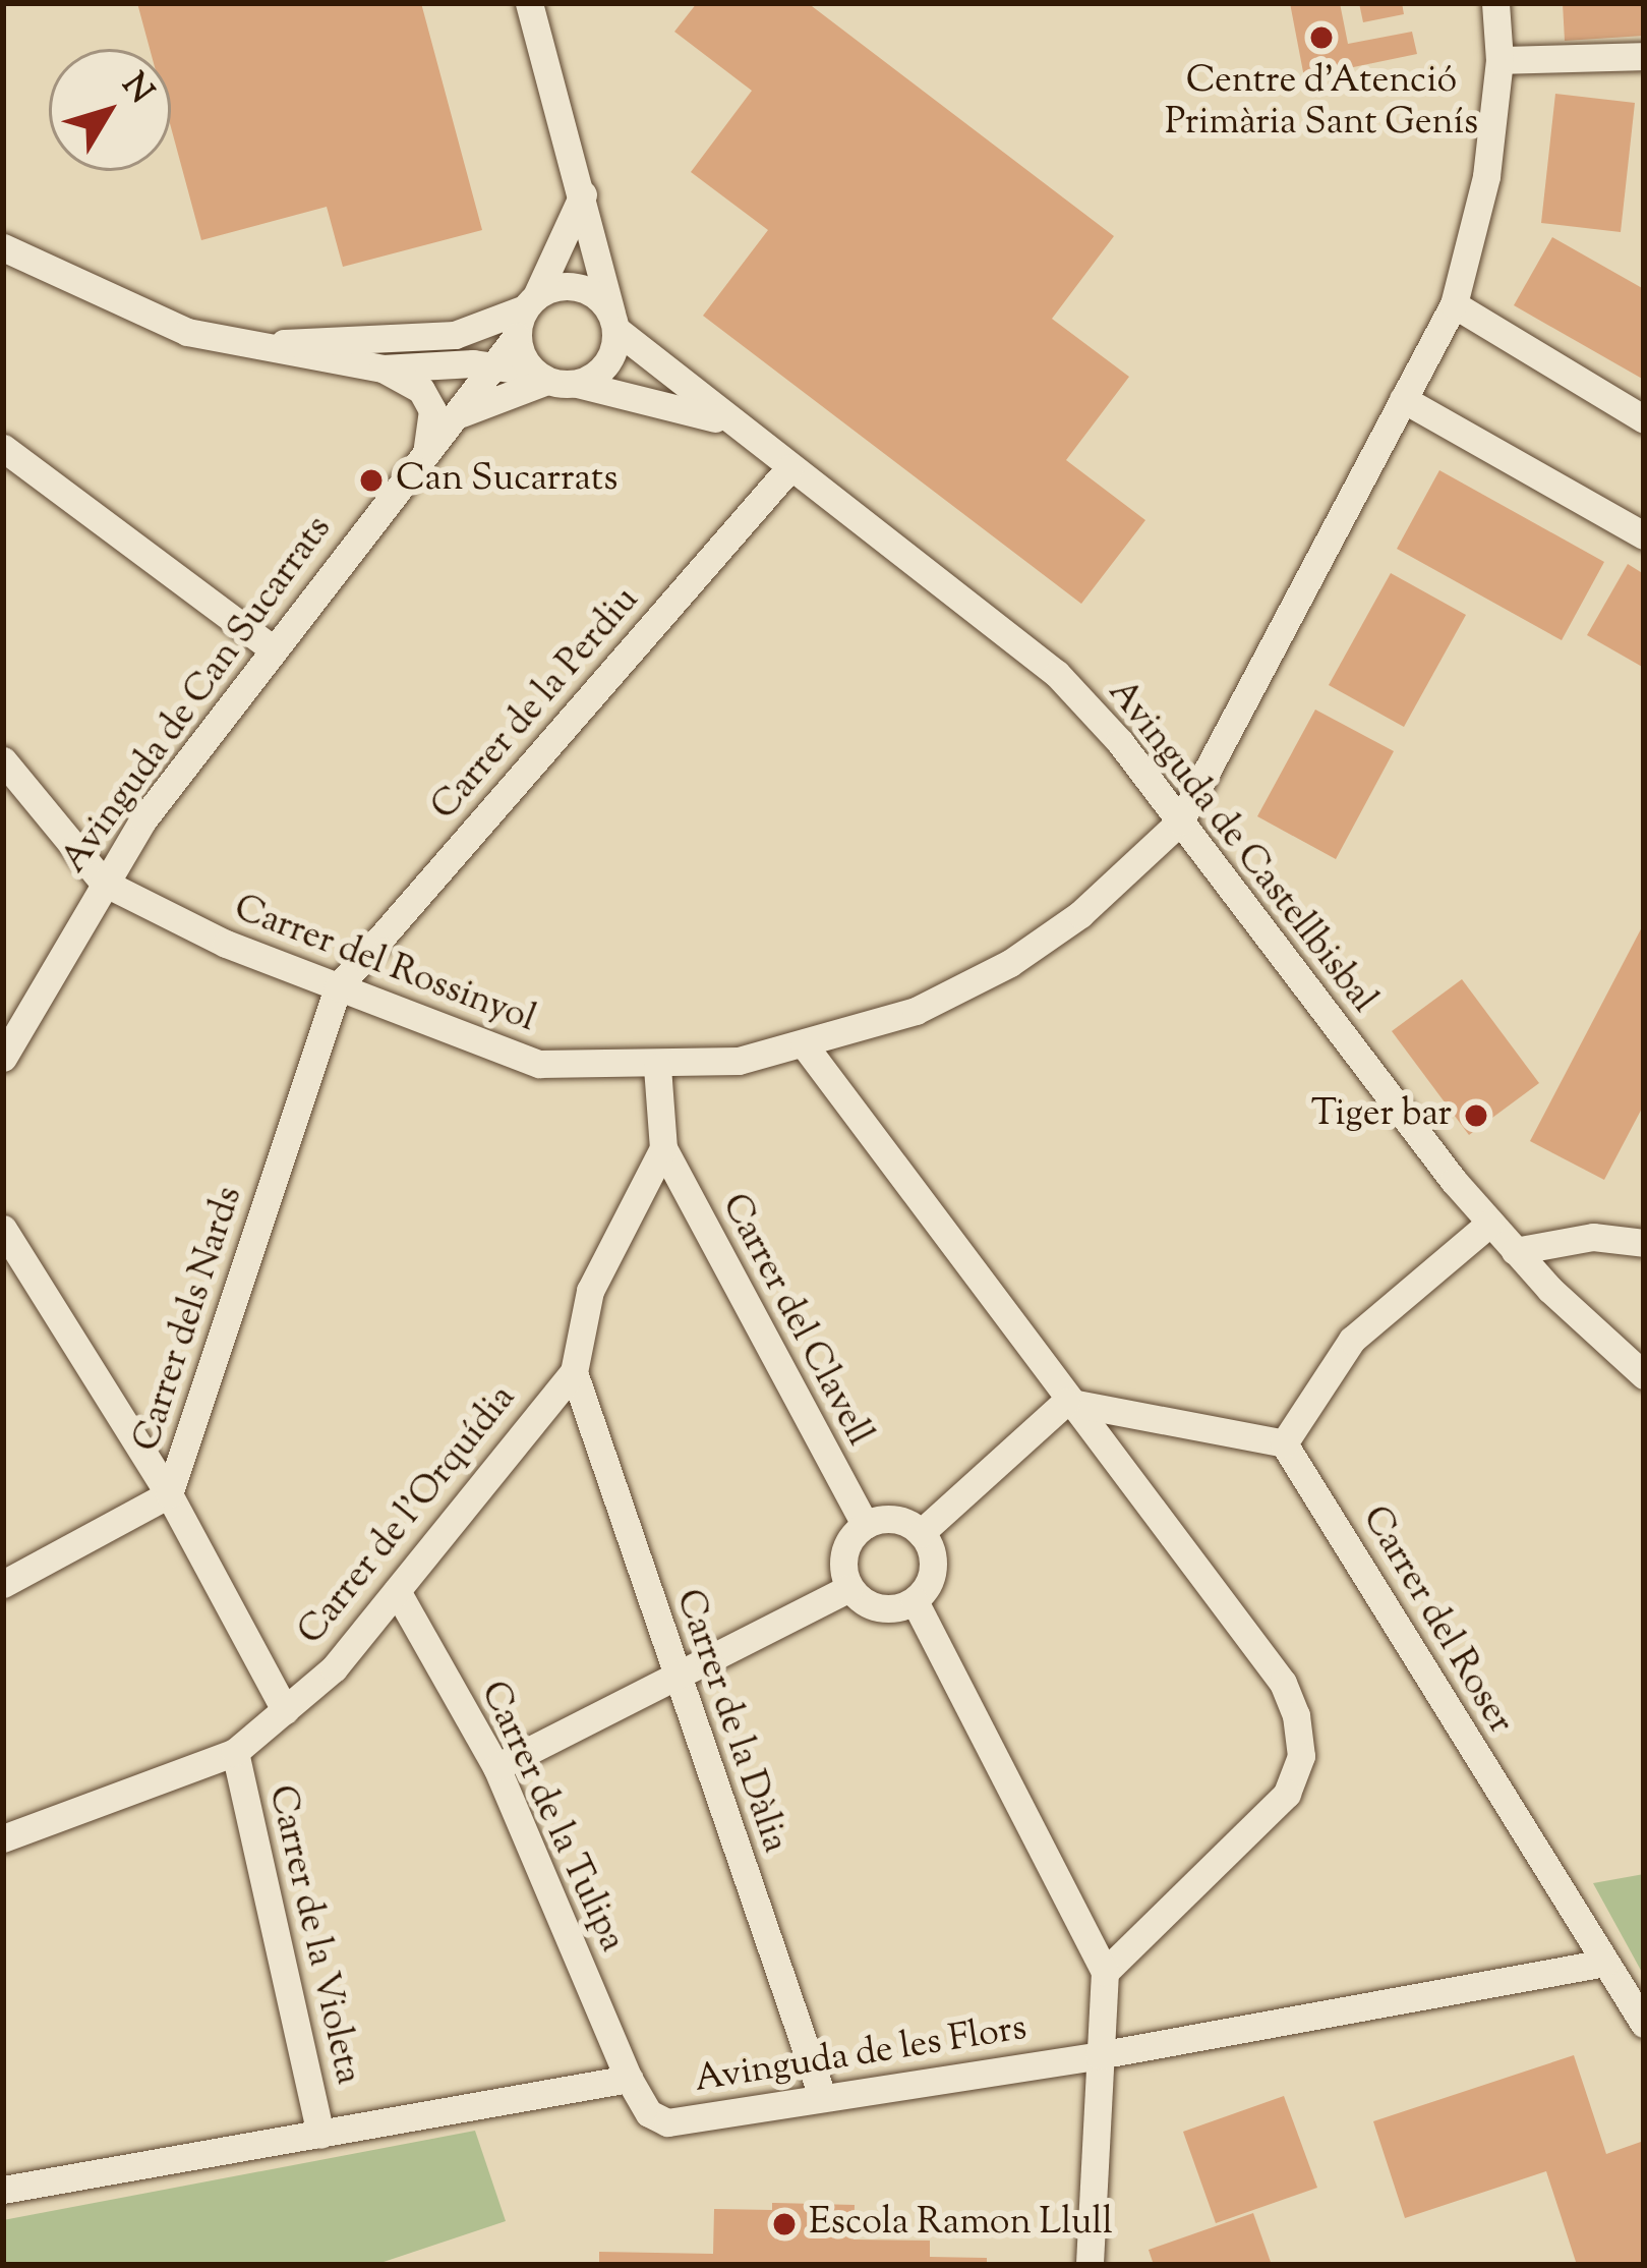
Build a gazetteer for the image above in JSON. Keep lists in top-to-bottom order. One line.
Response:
{"streets":{"street":["Avinguda de Can Sucarrats","Carrer de la Perdiu","Avinguda de Castellbisbal","Carrer del Rossinyol","Carrer dels Nards","Carrer del Clavell","Carrer de l'Orquídia","Carrer del Roser","Carrer de la Dàlia","Carrer de la Tulipa","Carrer de la Violeta","Avinguda de les Flors"]},"crossings":[["Avinguda de Can Sucarrats","Avinguda de Castellbisbal"],["Avinguda de Can Sucarrats","Carrer del Rossinyol"],["Carrer de la Perdiu","Avinguda de Castellbisbal"],["Carrer de la Perdiu","Carrer del Rossinyol"],["Carrer de la Perdiu","Carrer dels Nards"],["Avinguda de Castellbisbal","Carrer del Rossinyol"],["Carrer del Rossinyol","Carrer dels Nards"],["Carrer del Clavell","Carrer de l'Orquídia"],["Carrer de l'Orquídia","Carrer de la Dàlia"],["Carrer de l'Orquídia","Carrer de la Tulipa"],["Carrer de l'Orquídia","Carrer de la Violeta"],["Carrer del Roser","Avinguda de les Flors"],["Carrer de la Dàlia","Avinguda de les Flors"],["Carrer de la Tulipa","Avinguda de les Flors"]],"places":["Centre d'Atenció Primària Sant Genís","Can Sucarrats","Tiger bar","Escola Ramon Llull"],"north":"top right"}
